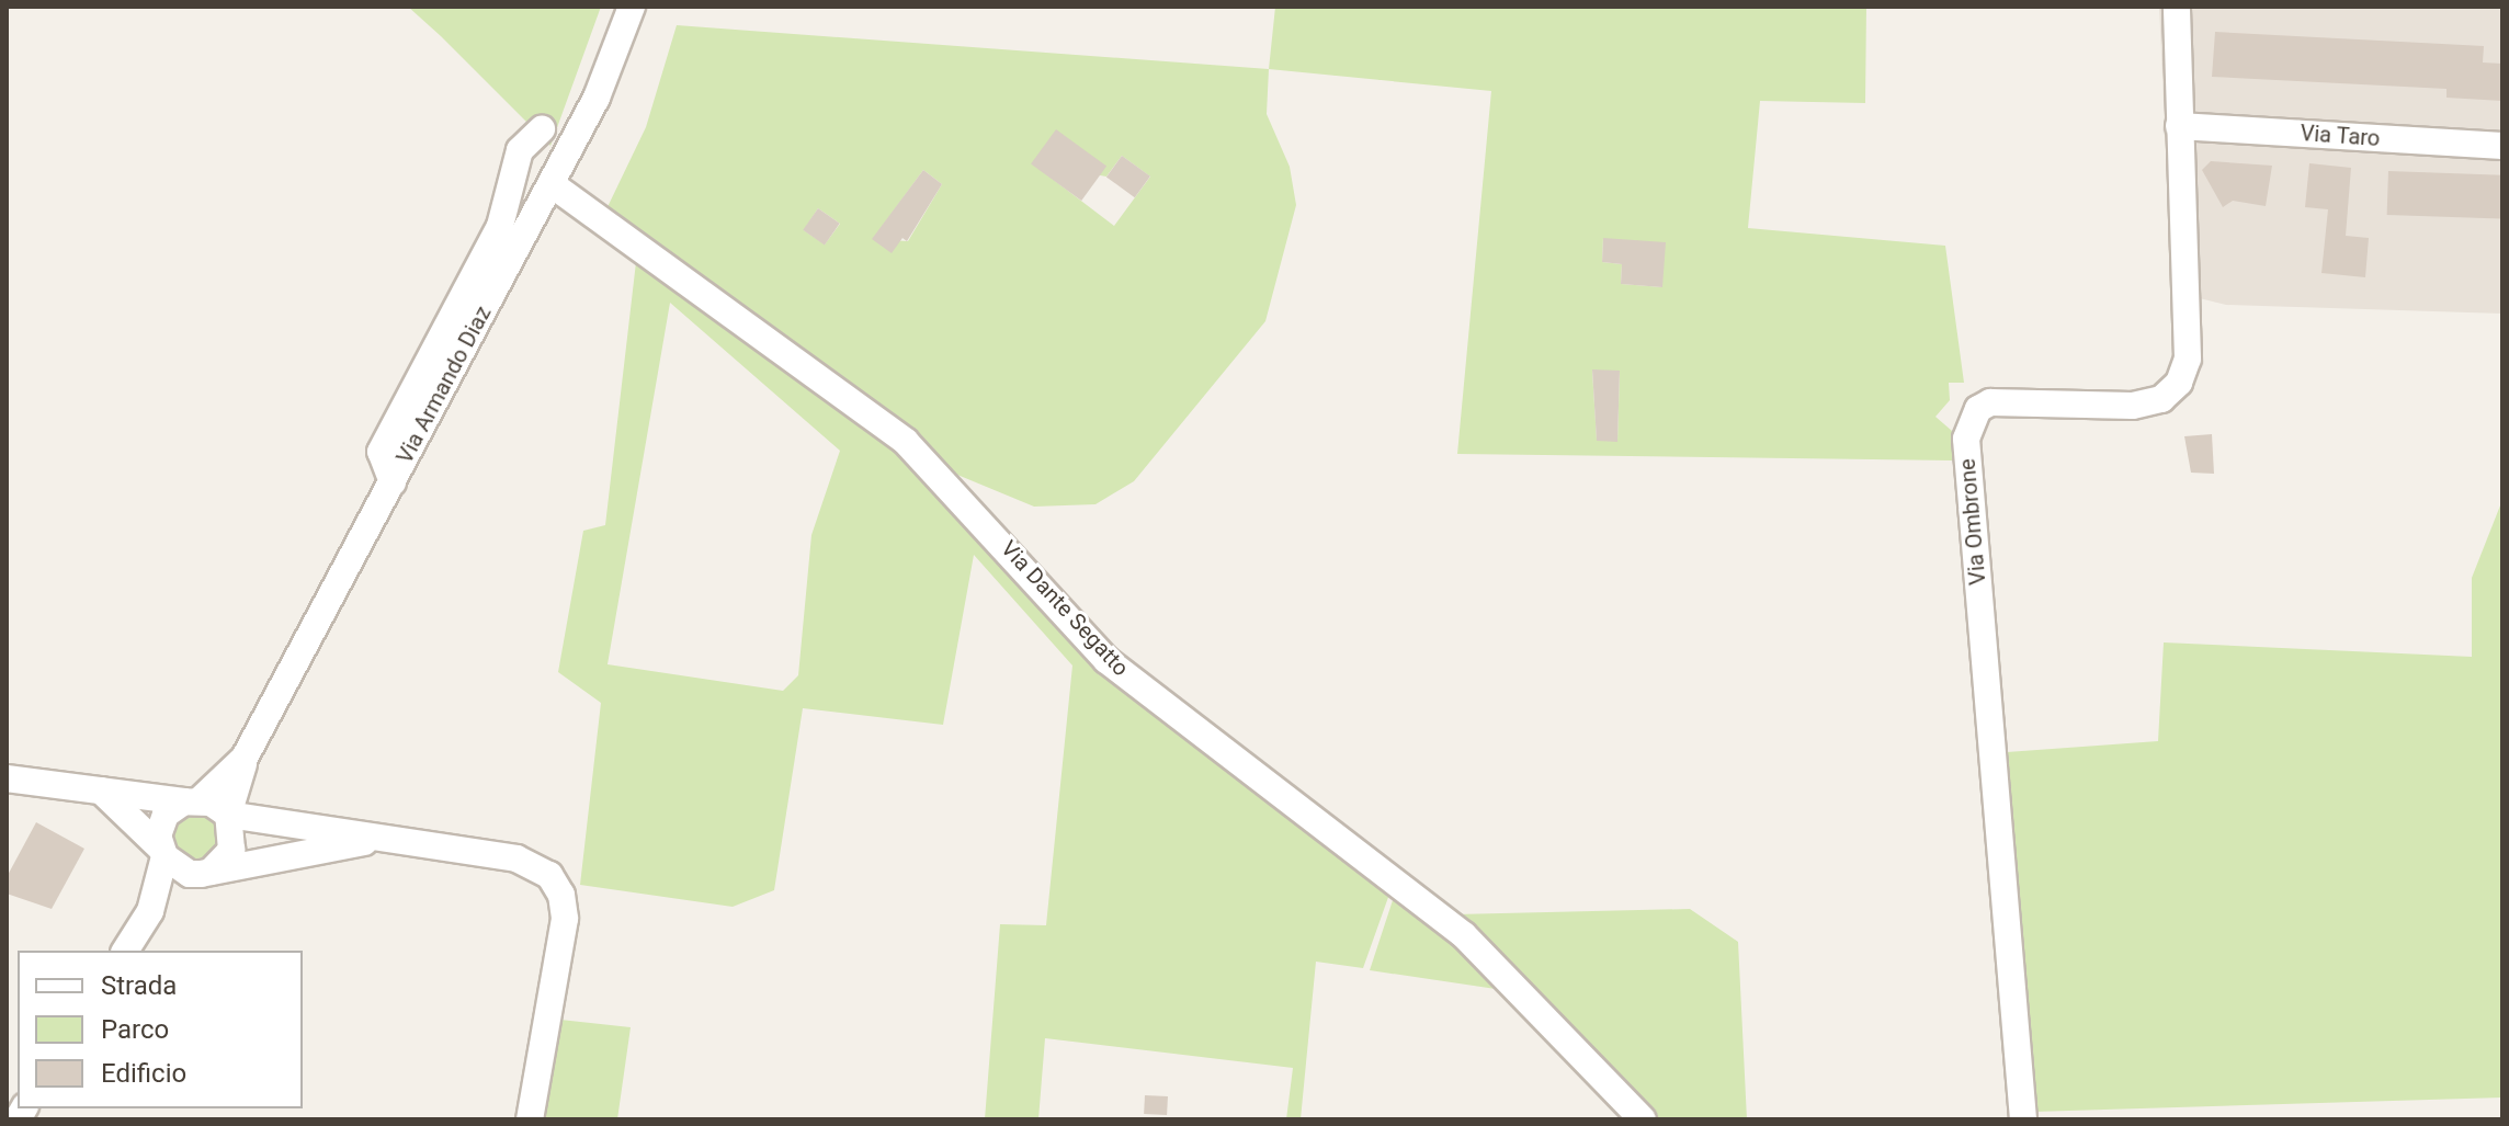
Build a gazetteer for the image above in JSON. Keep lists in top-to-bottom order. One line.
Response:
{"streets":{"street":["Via Taro","Via Armando Diaz","Via Ombrone","Via Dante Segatto"]},"crossings":[["Via Taro","Via Ombrone"],["Via Armando Diaz","Via Dante Segatto"]],"legend":["Strada","Parco","Edificio"]}
